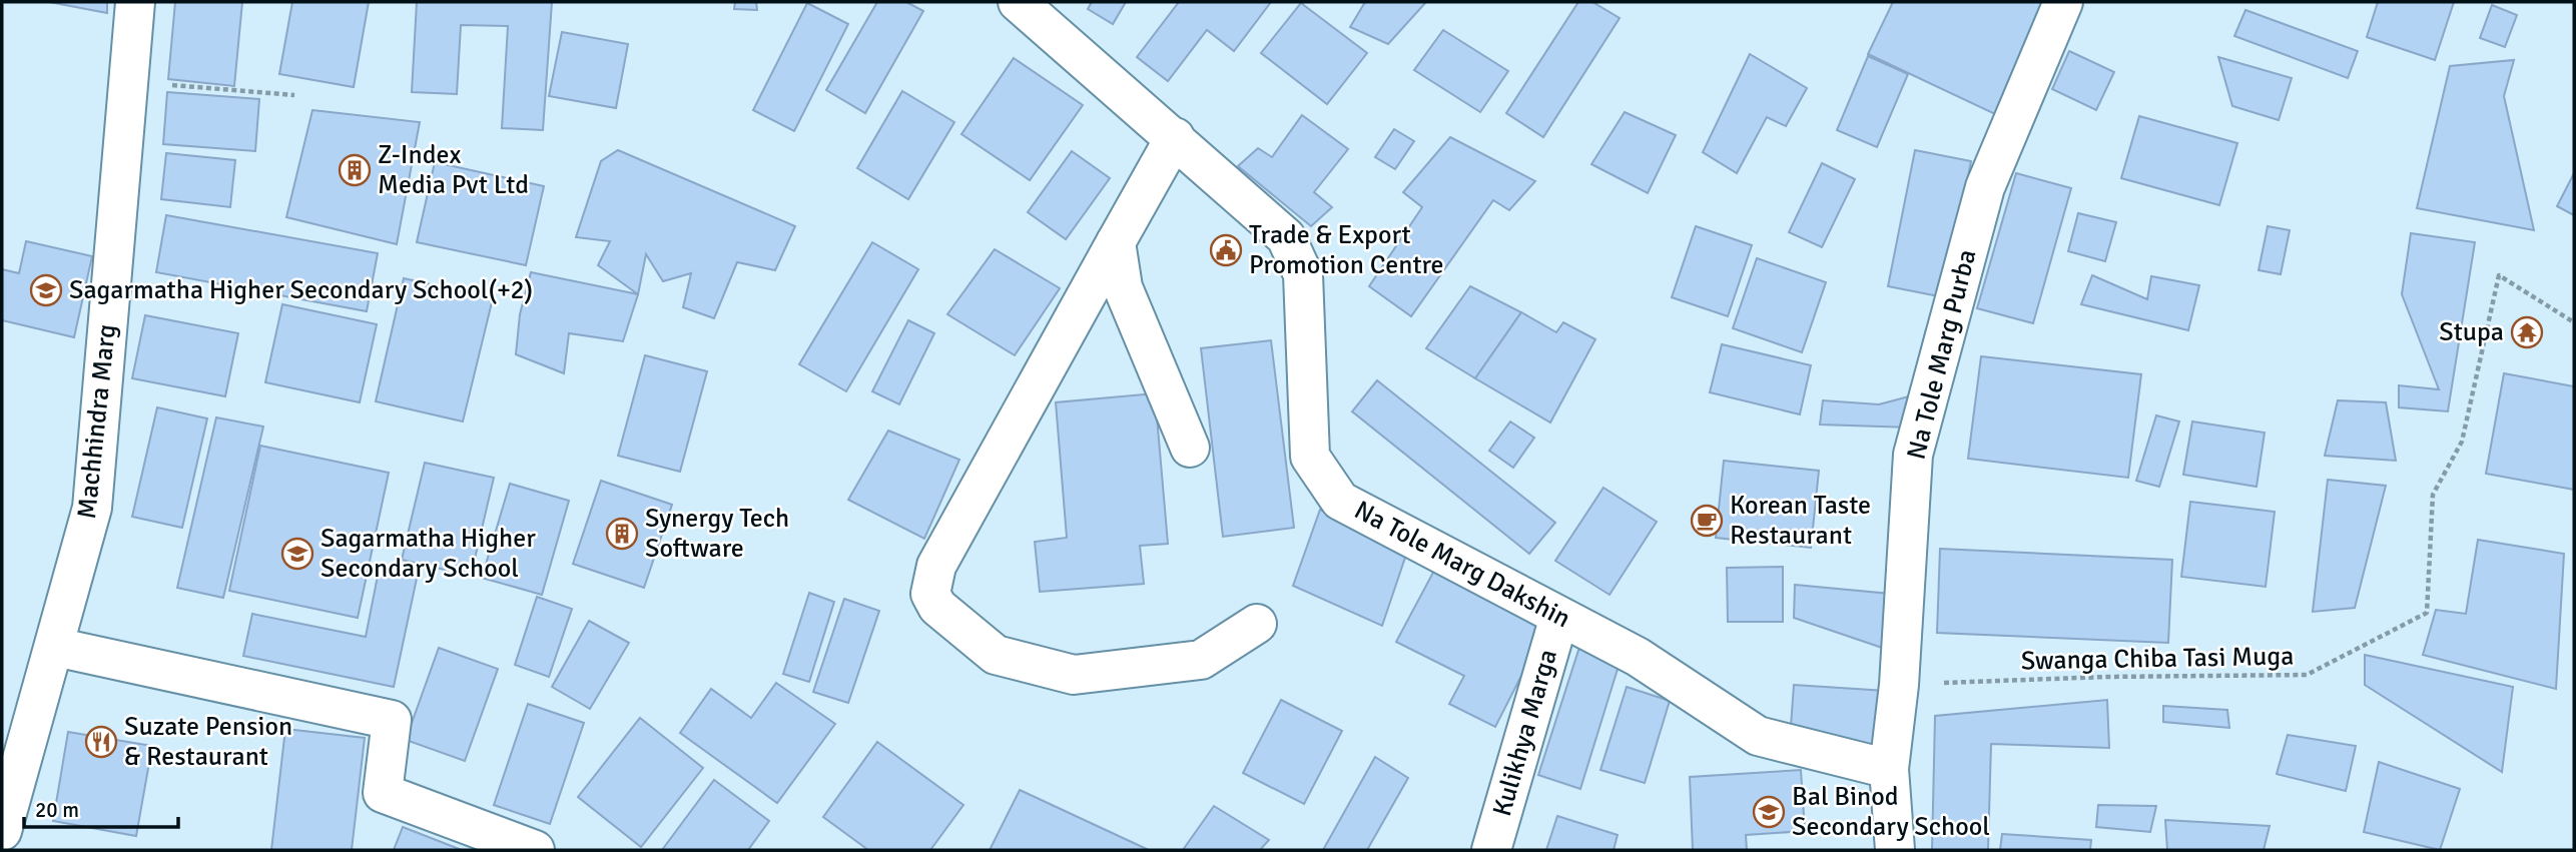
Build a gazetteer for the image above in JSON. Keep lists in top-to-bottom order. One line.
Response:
{"streets":{"street":["Na Tole Marg Purba","Machhindra Marg","Na Tole Marg Dakshin","Kulikhya Marga"],"path":["Swanga Chiba Tasi Muga"]},"crossings":[["Na Tole Marg Purba","Na Tole Marg Dakshin"],["Na Tole Marg Purba","Swanga Chiba Tasi Muga"],["Na Tole Marg Dakshin","Kulikhya Marga"]],"places":{"building":["Z-Index Media Pvt Ltd","Synergy Tech Software"],"public building":["Trade & Export Promotion Centre"],"school or university":["Sagarmatha Higher Secondary School(+2)","Sagarmatha Higher Secondary School","Bal Binod Secondary School"],"temple":["Stupa"],"cafe":["Korean Taste Restaurant"],"restaurant":["Suzate Pension & Restaurant"]},"scale_bar":"20 m"}
